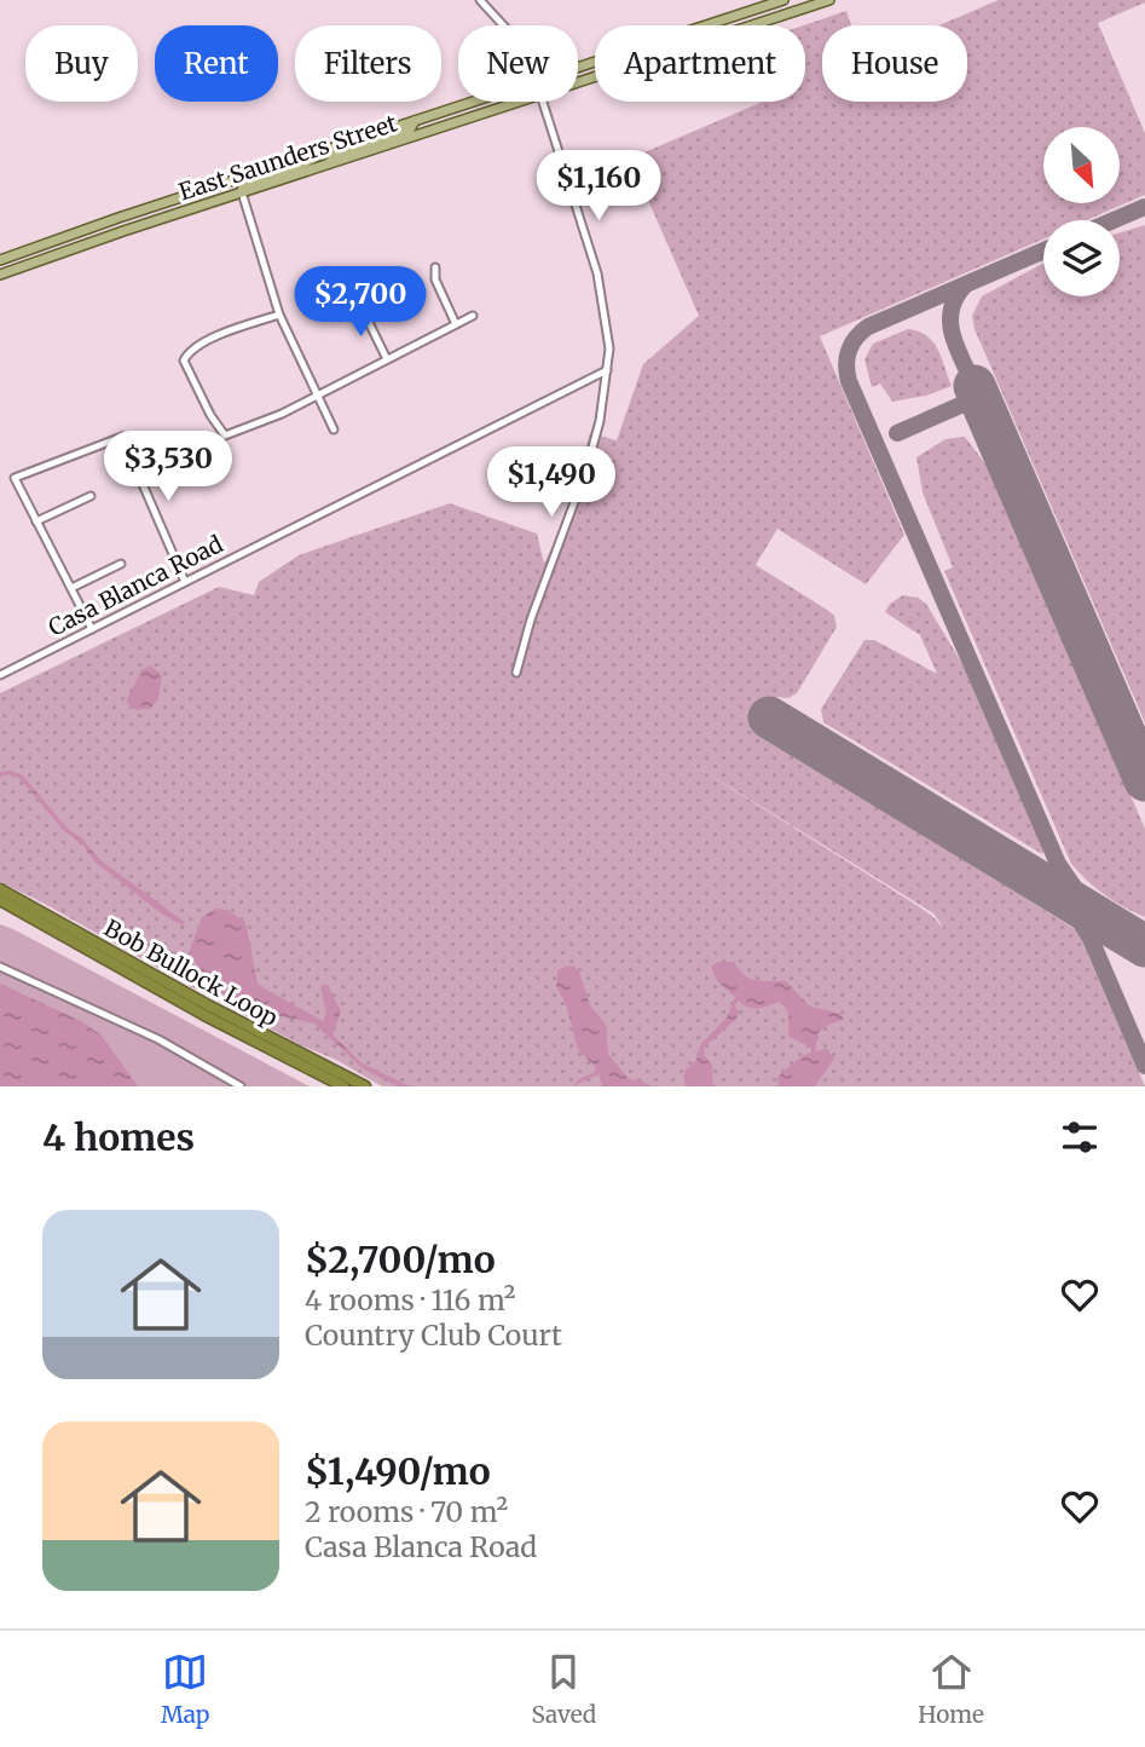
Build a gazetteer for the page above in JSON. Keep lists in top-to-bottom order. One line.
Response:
{"streets":{"highway":["Bob Bullock Loop"],"main road":["East Saunders Street"],"street":["Casa Blanca Road"]},"north":"bottom right","page":{"chip":["Buy","Rent","Filters","New","Apartment","House"],"price":["$1,160","$2,700","$3,530","$1,490"],"heading":"4 homes","list":[{"name":"$2,700/mo","note":"4 rooms · 116 m² · Country Club Court"},{"name":"$1,490/mo","note":"2 rooms · 70 m² · Casa Blanca Road"}],"tabs":["Map","Saved","Home"]}}
